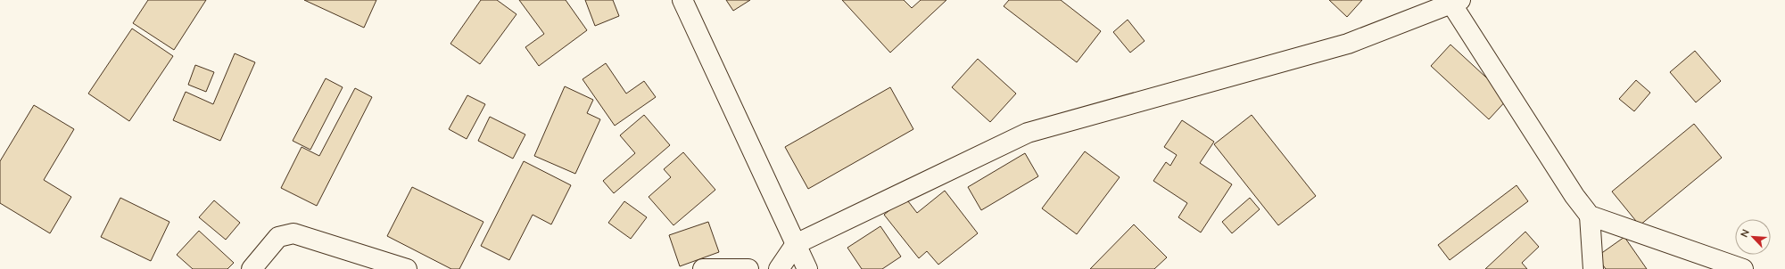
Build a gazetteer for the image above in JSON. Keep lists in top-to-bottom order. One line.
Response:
{"north":"top left"}
